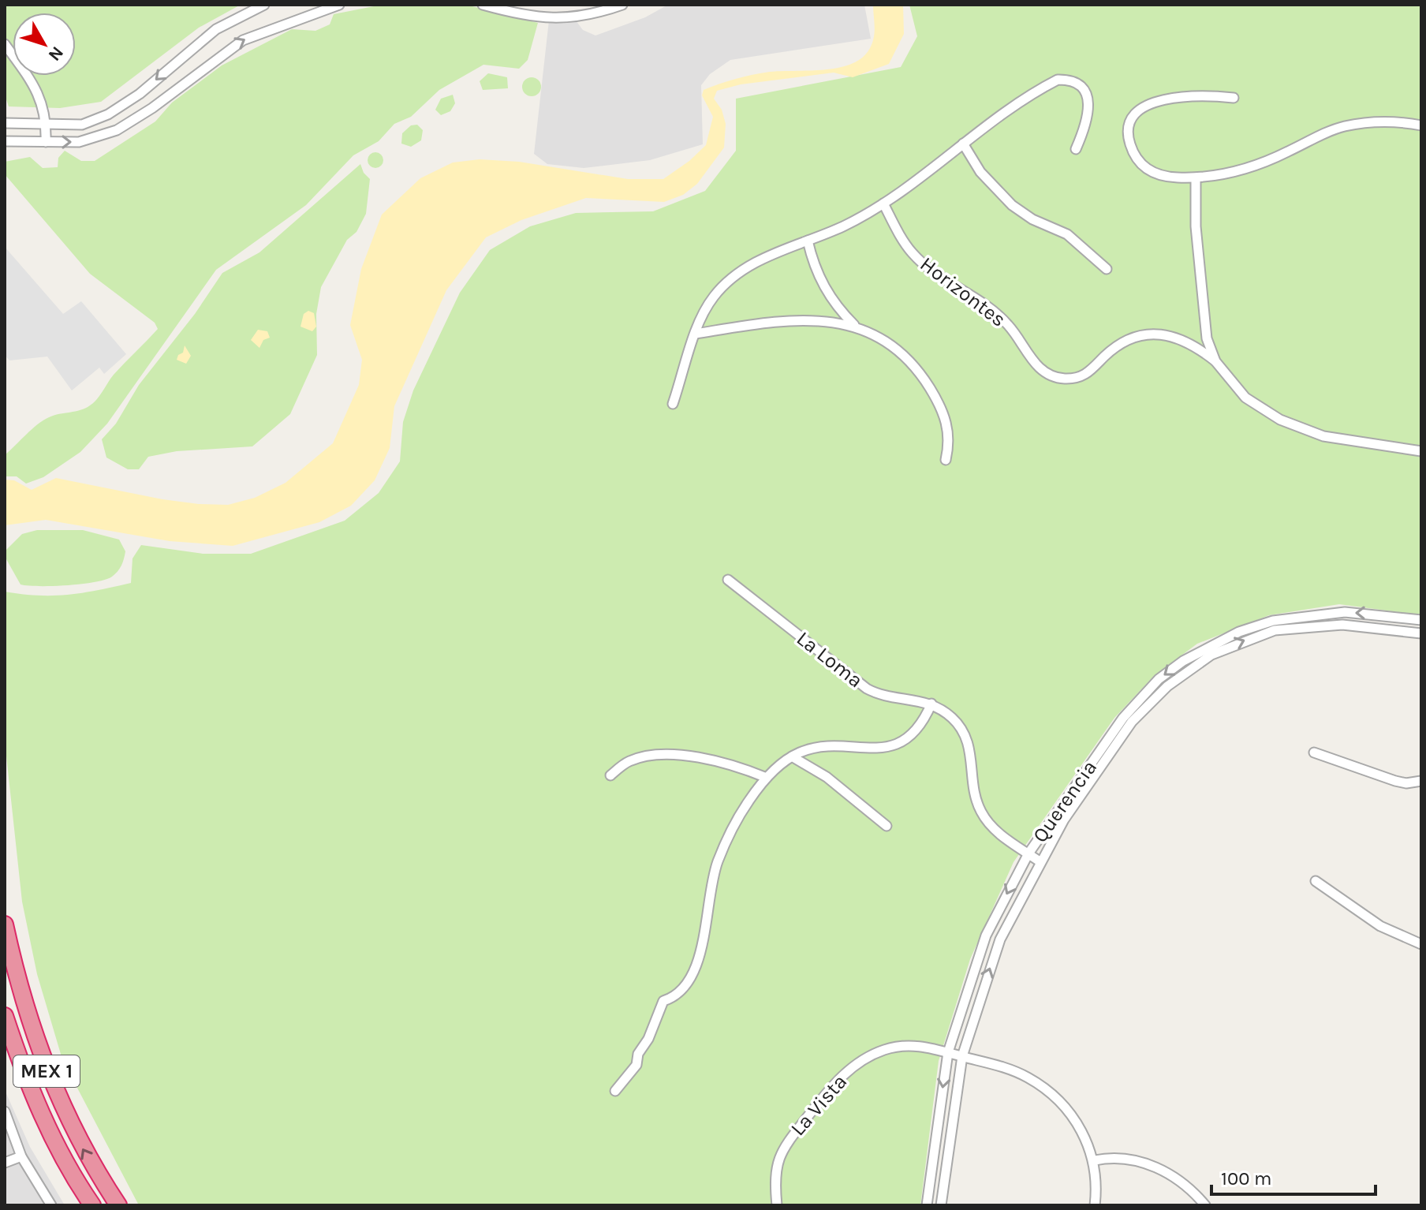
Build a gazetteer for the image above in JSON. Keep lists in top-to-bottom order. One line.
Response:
{"streets":{"highway":["MEX 1"],"street":["Horizontes","La Loma","Querencia","La Vista"]},"crossings":[["La Loma","Querencia"],["Querencia","La Vista"]],"scale_bar":"100 m","north":"bottom right"}
